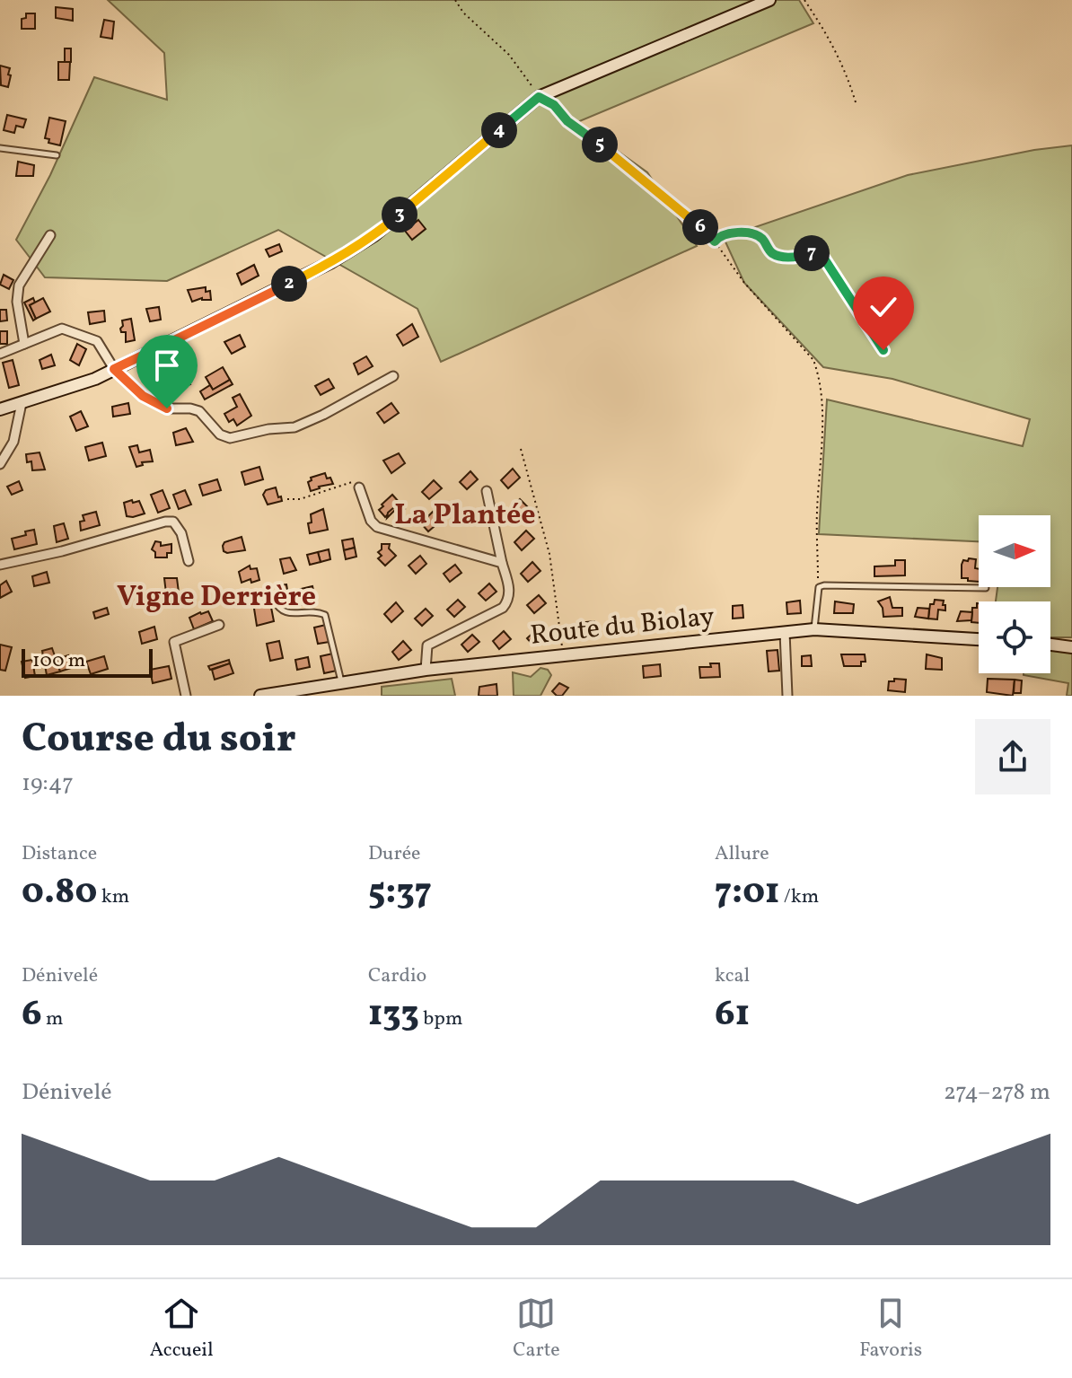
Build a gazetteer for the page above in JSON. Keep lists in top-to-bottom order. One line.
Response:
{"streets":{"street":["Route du Biolay"]},"districts":["La Plantée","Vigne Derrière"],"scale_bar":"100 m","north":"right","page":{"pins":["4","5","3","6","7","2"],"scale":"100 m","heading":["Course du soir","19:47"],"stats":[["Distance","0.80 km"],["Durée","5:37"],["Allure","7:01 /km"],["Dénivelé","6 m"],["Cardio","133 bpm"],["kcal","61"]],"chart":["Dénivelé","274–278 m"],"tabs":["Accueil","Carte","Favoris"]}}
